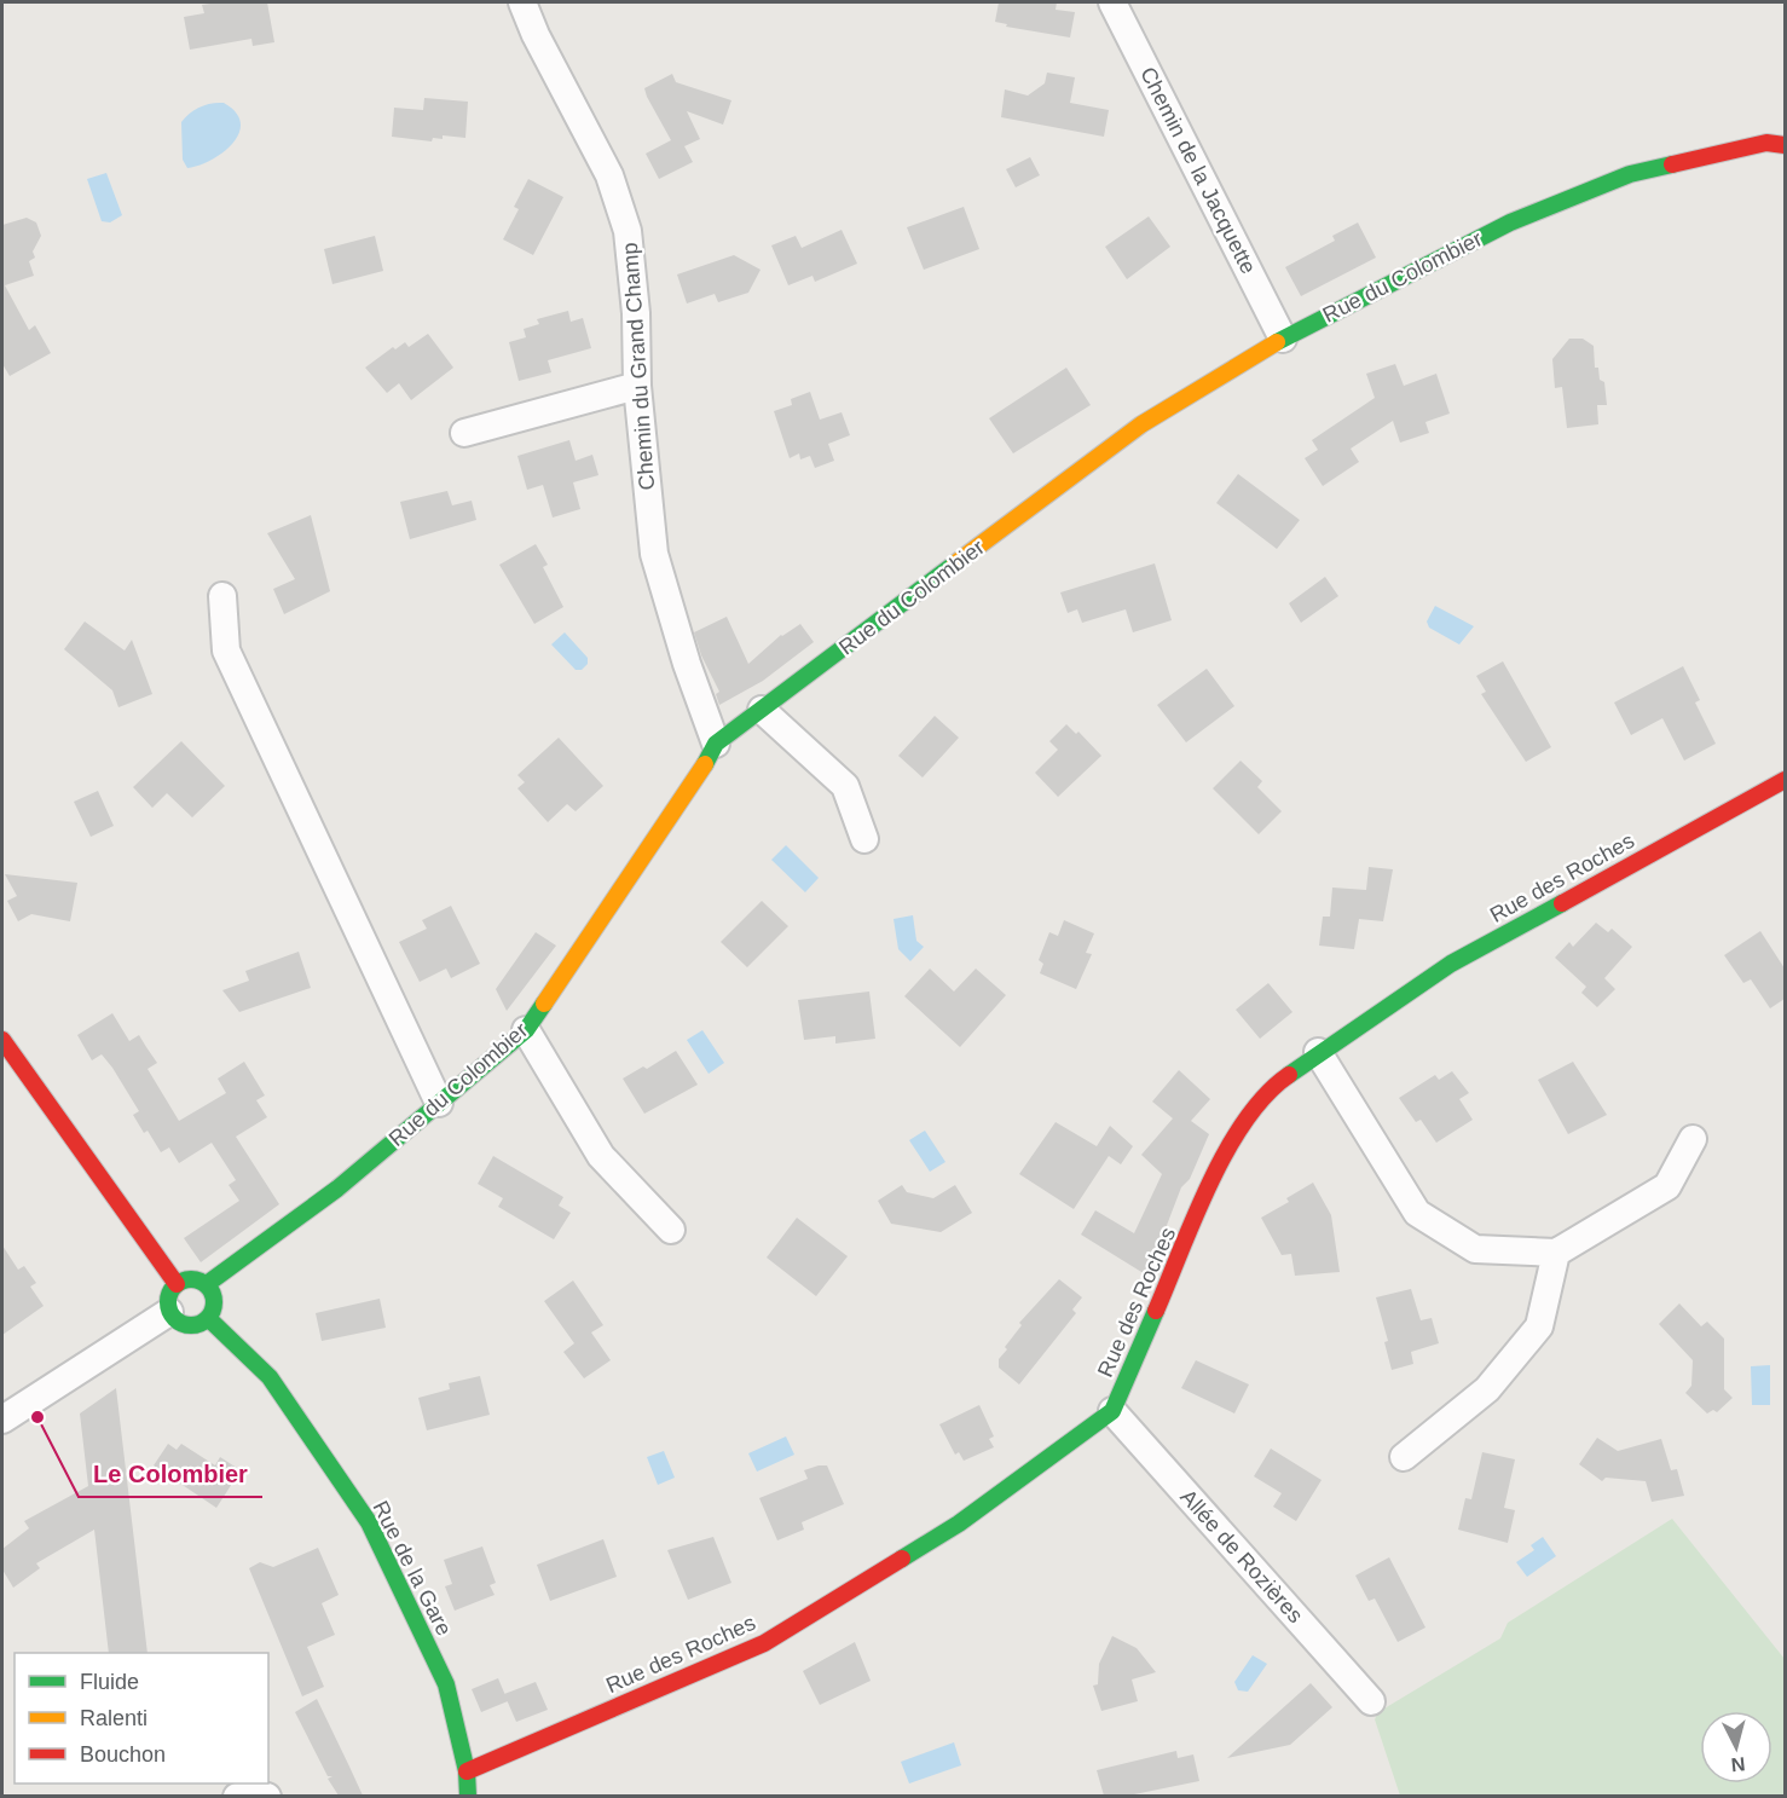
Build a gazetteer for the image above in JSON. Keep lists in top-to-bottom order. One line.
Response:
{"streets":{"street":["Chemin de la Jacquette","Rue du Colombier","Chemin du Grand Champ","Rue des Roches","Allée de Rozières","Rue de la Gare"]},"crossings":[["Chemin de la Jacquette","Rue du Colombier"],["Rue du Colombier","Chemin du Grand Champ"],["Rue du Colombier","Rue de la Gare"],["Rue des Roches","Allée de Rozières"],["Rue des Roches","Rue de la Gare"]],"places":["Le Colombier"],"legend":["Fluide","Ralenti","Bouchon"],"north":"bottom"}
